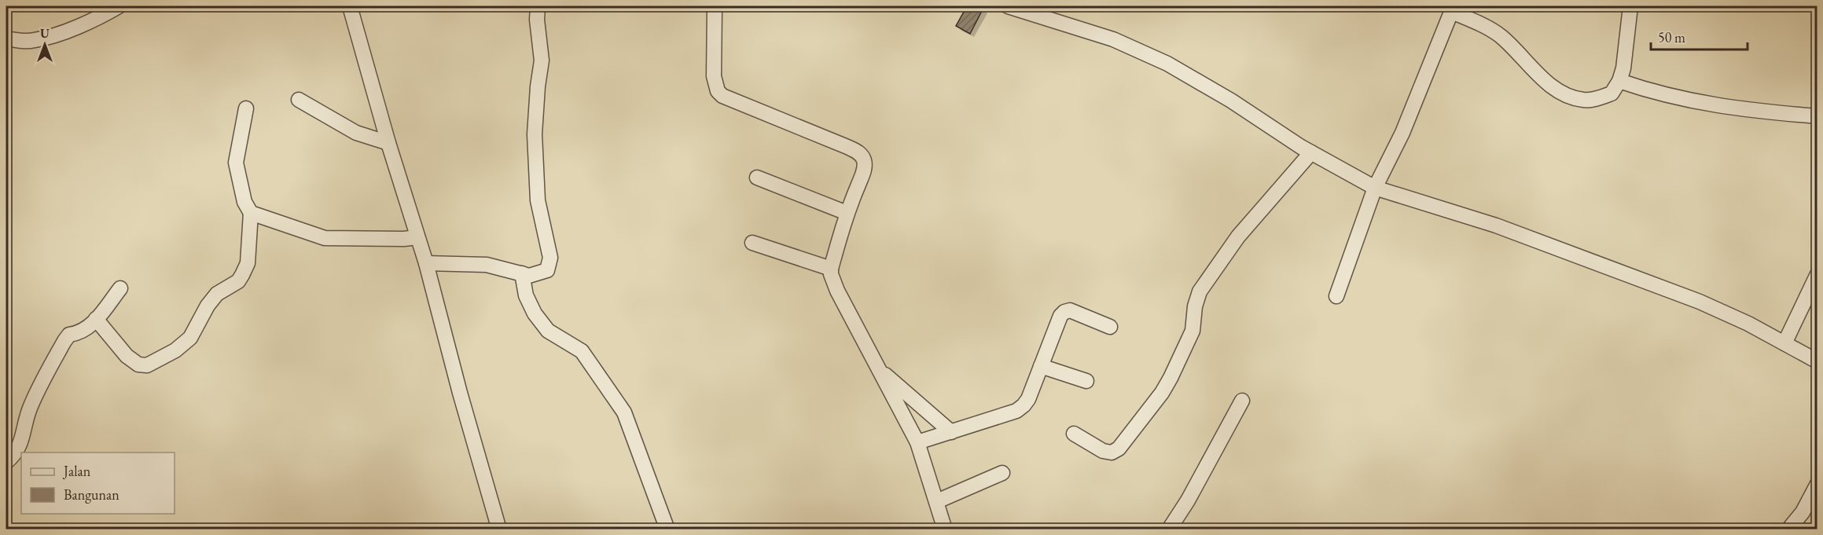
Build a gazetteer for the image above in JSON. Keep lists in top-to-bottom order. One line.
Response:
{"legend":["Jalan","Bangunan"],"scale_bar":"50 m","north":"top"}
